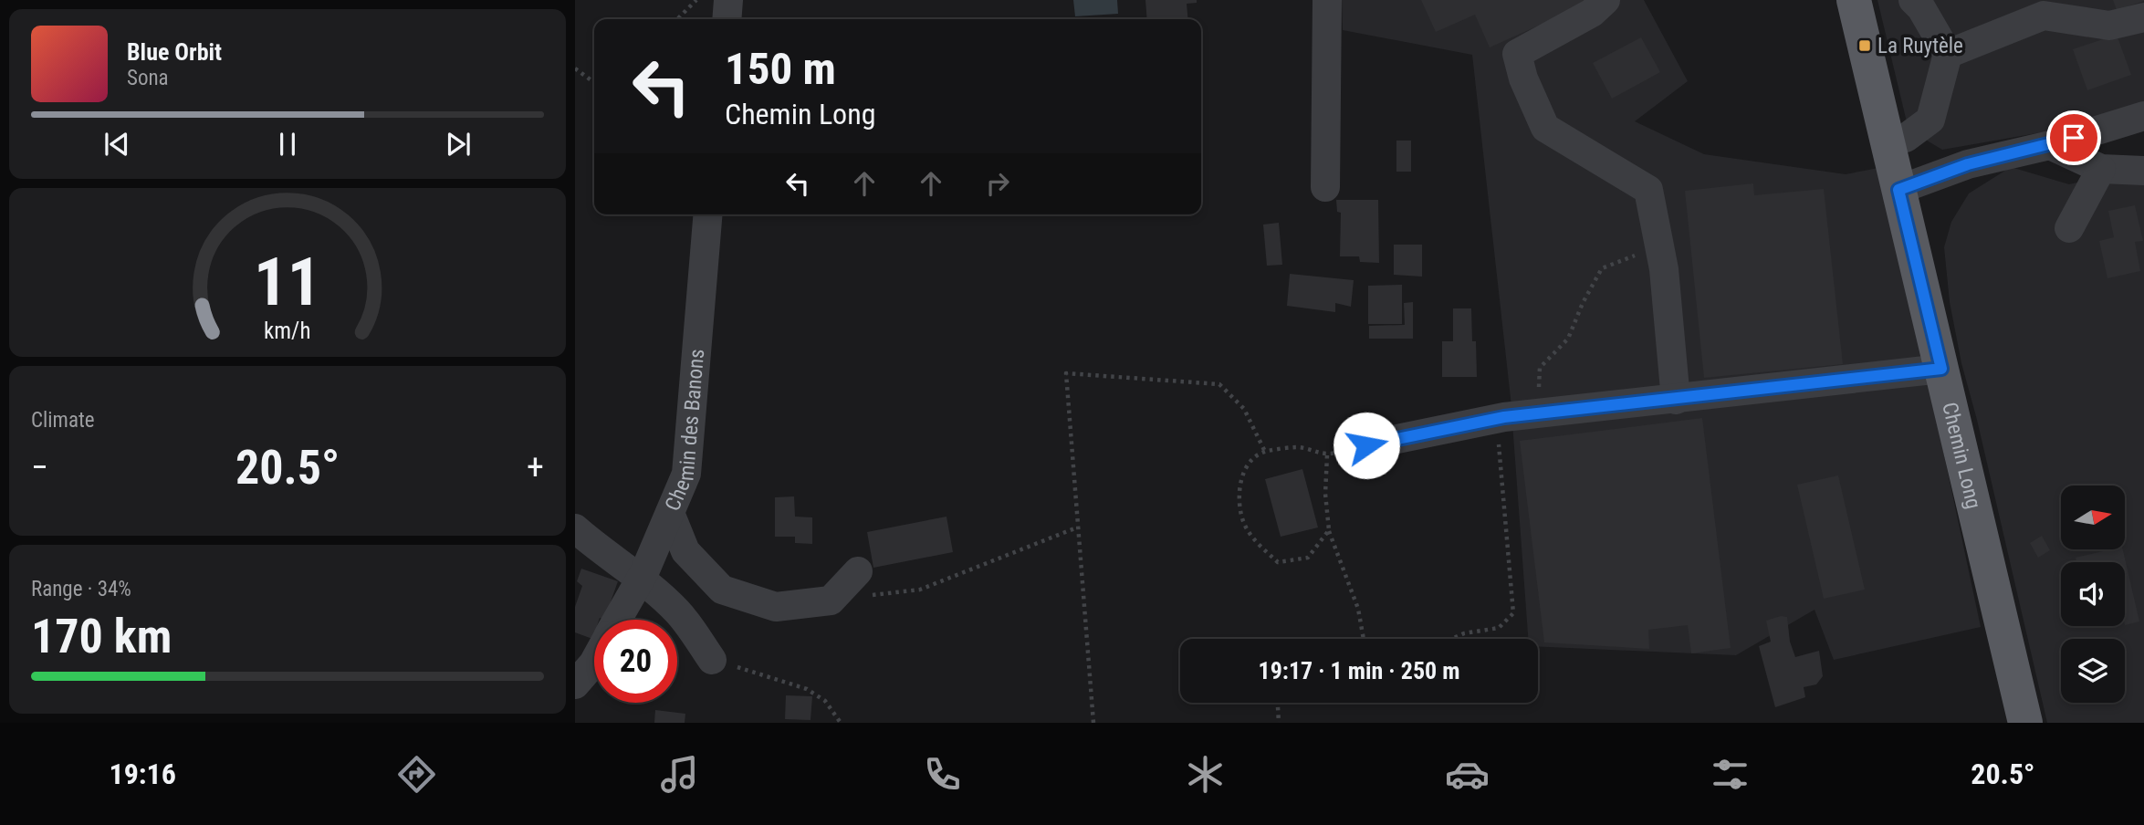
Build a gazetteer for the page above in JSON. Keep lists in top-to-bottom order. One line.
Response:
{"streets":{"main road":["Chemin Long"],"street":["Chemin des Banons"]},"places":{"transit":["La Ruytèle"]},"north":"right","page":{"turn":["150 m","Chemin Long"],"song":["Blue Orbit","Sona"],"tile":["Climate",["Range · 34%","170 km"]],"heat":["−","20.5°","+"],"limit":"20","trip":"19:17 · 1 min · 250 m","tabs":["19:16","20.5°"],"gauge":["11","km/h"]}}
